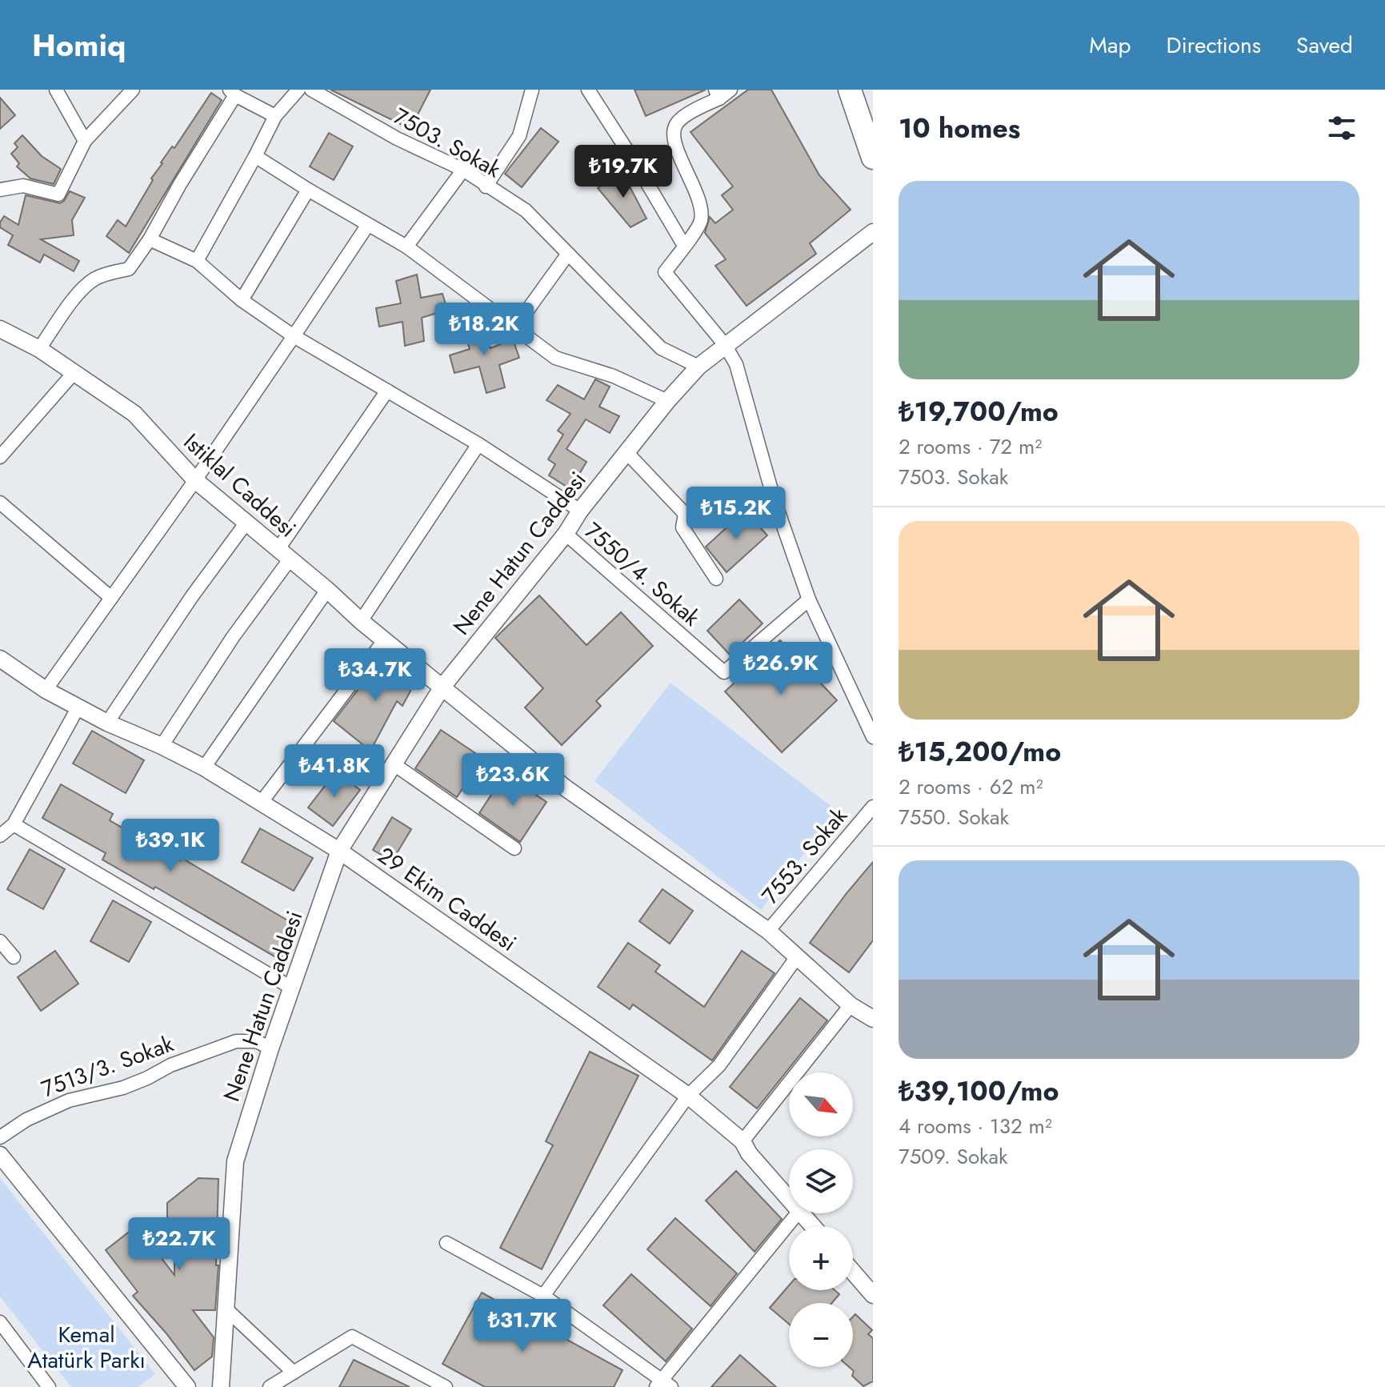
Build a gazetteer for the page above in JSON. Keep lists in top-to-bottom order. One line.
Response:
{"streets":{"street":["7503. Sokak","Istiklal Caddesi","Nene Hatun Caddesi","7550/4. Sokak","7553. Sokak","29 Ekim Caddesi","7513/3. Sokak"]},"crossings":[["7503. Sokak","Nene Hatun Caddesi"],["Istiklal Caddesi","Nene Hatun Caddesi"],["Istiklal Caddesi","7553. Sokak"],["Nene Hatun Caddesi","7550/4. Sokak"],["Nene Hatun Caddesi","29 Ekim Caddesi"],["Nene Hatun Caddesi","7513/3. Sokak"]],"parks":["Kemal Atatürk Parkı"],"north":"bottom right","page":{"header":"Homiq","nav":["Map","Directions","Saved"],"heading":"10 homes","price":["₺19.7K","₺18.2K","₺15.2K","₺26.9K","₺34.7K","₺41.8K","₺23.6K","₺39.1K","₺22.7K","₺31.7K"],"list":[{"name":"₺19,700/mo","note":"2 rooms · 72 m² · 7503. Sokak"},{"name":"₺15,200/mo","note":"2 rooms · 62 m² · 7550. Sokak"},{"name":"₺39,100/mo","note":"4 rooms · 132 m² · 7509. Sokak"}],"map_buttons":["+","−"]}}
